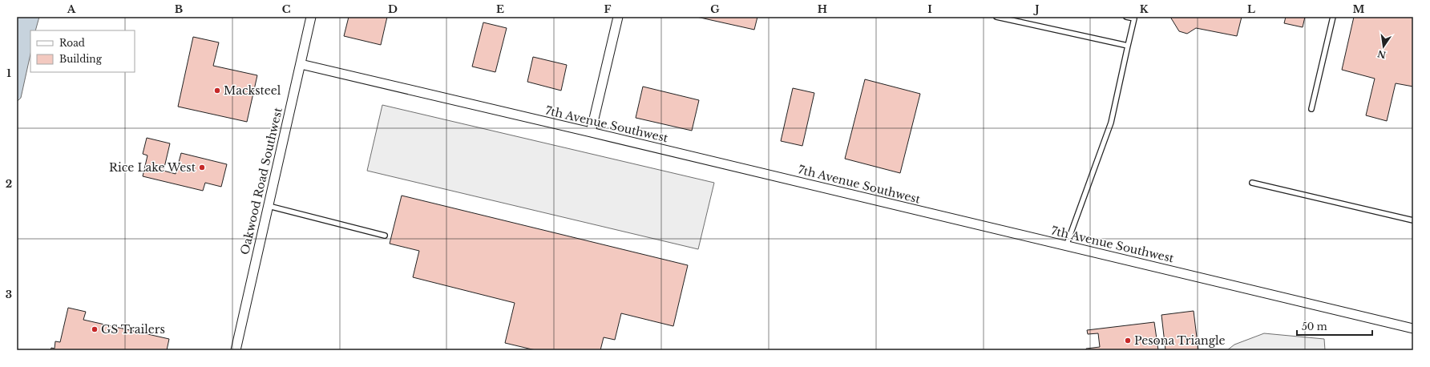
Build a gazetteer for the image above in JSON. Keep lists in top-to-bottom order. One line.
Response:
{"streets":{"street":["7th Avenue Southwest","Oakwood Road Southwest"]},"crossings":[["7th Avenue Southwest","Oakwood Road Southwest"]],"places":["Macksteel","Rice Lake West","GS Trailers","Pesona Triangle"],"legend":["Road","Building"],"scale_bar":"50 m","north":"bottom","grid":{"columns":["A","B","C","D","E","F","G","H","I","J","K","L","M"],"rows":["1","2","3"]}}
